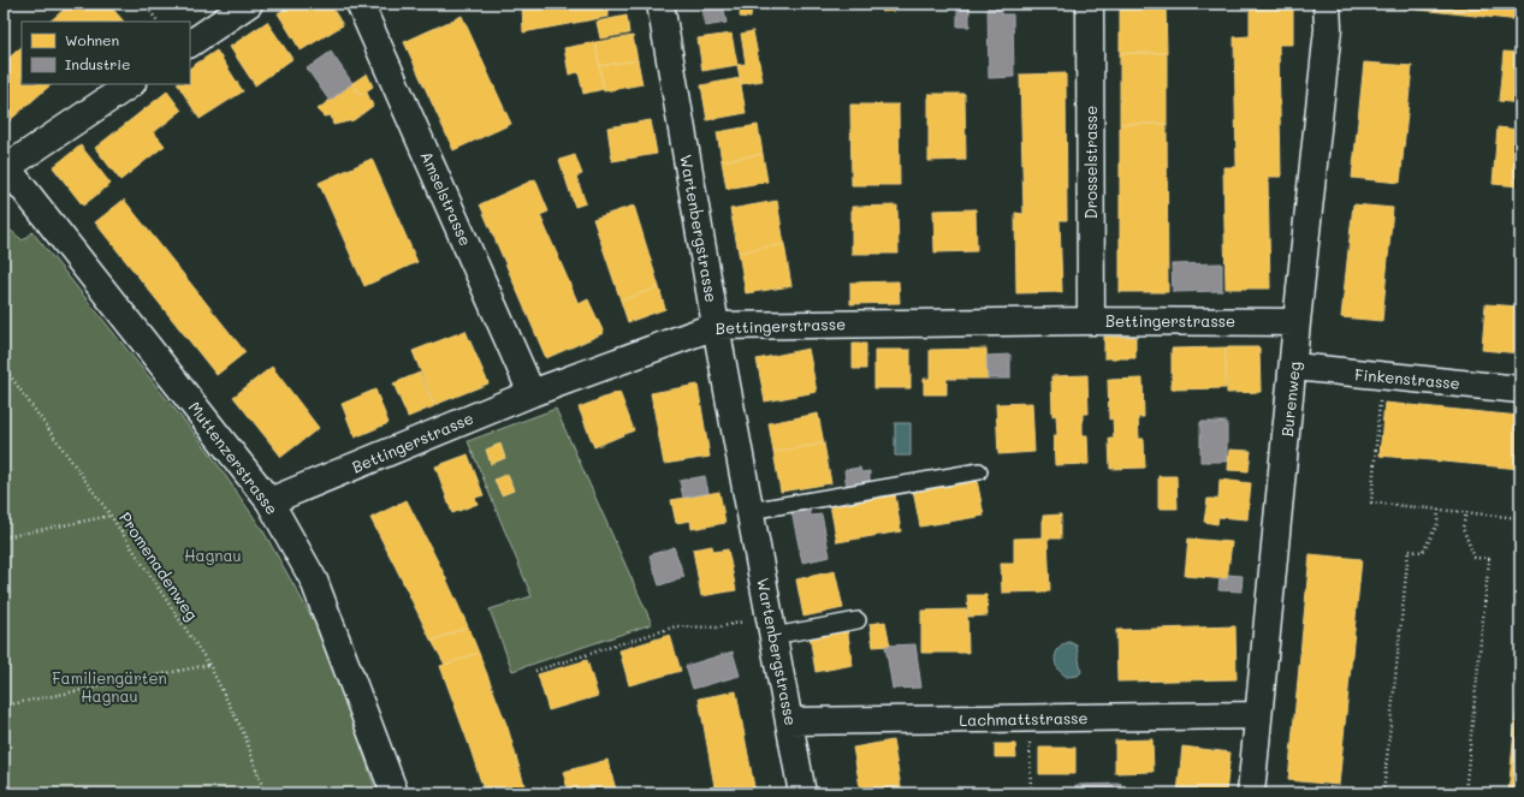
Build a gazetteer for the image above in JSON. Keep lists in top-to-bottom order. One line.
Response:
{"streets":{"street":["Drosselstrasse","Amselstrasse","Wartenbergstrasse","Bettingerstrasse","Finkenstrasse","Burenweg","Muttenzerstrasse","Lachmattstrasse"],"path":["Promenadenweg"]},"crossings":[["Drosselstrasse","Bettingerstrasse"],["Amselstrasse","Bettingerstrasse"],["Wartenbergstrasse","Bettingerstrasse"],["Wartenbergstrasse","Lachmattstrasse"],["Bettingerstrasse","Burenweg"],["Bettingerstrasse","Muttenzerstrasse"],["Finkenstrasse","Burenweg"],["Burenweg","Lachmattstrasse"]],"parks":["Hagnau","Familiengärten Hagnau"],"legend":["Wohnen","Industrie"]}
